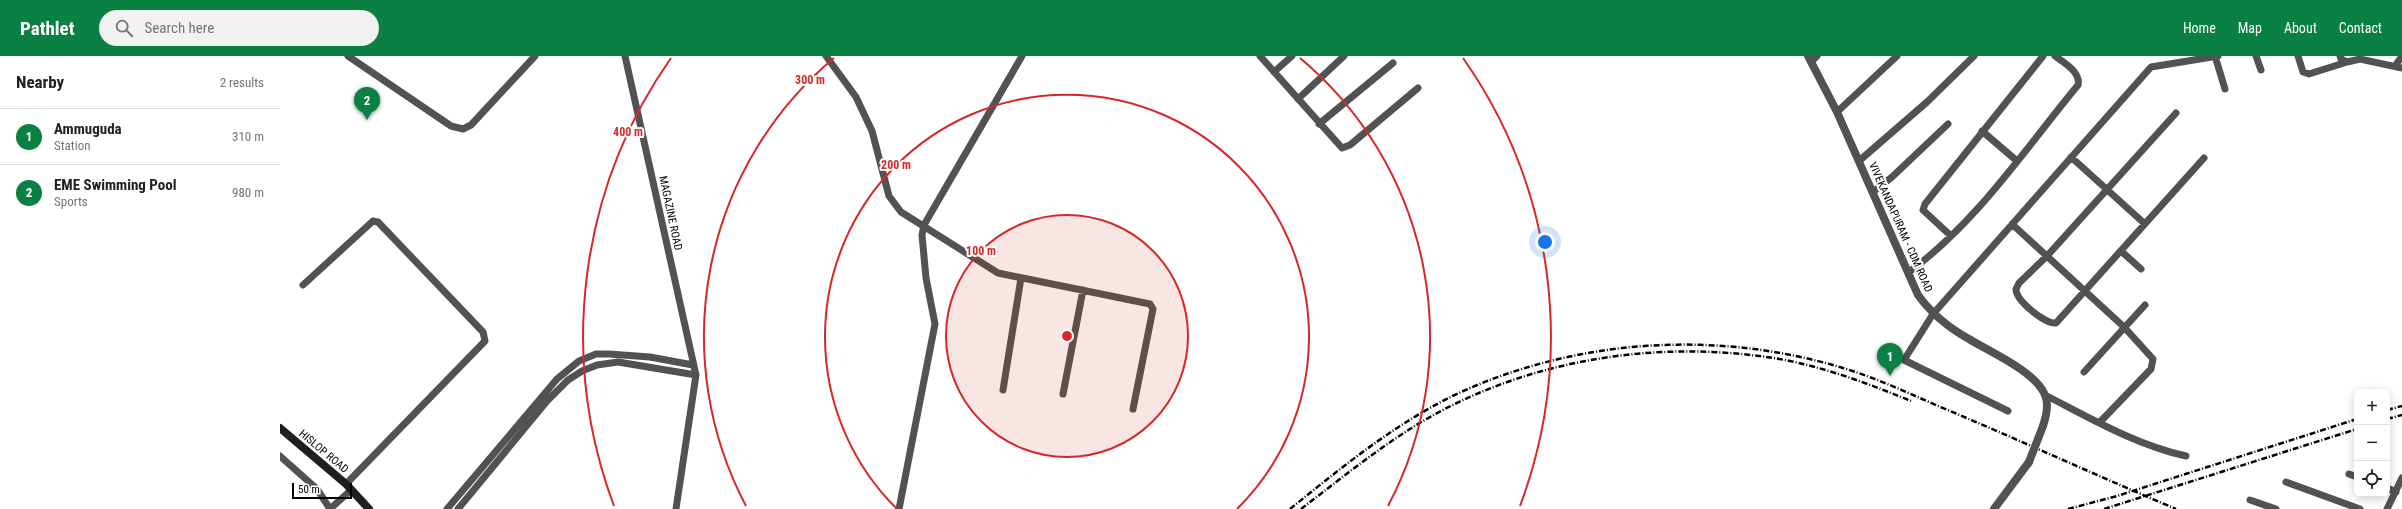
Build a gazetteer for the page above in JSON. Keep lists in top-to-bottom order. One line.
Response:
{"streets":{"main road":["HISLOP ROAD"],"street":["MAGAZINE ROAD","VIVEKANDAPURAM - CDM ROAD"]},"scale_bar":"50 m","page":{"header":"Pathlet","search":"Search here","nav":["Home","Map","About","Contact"],"heading":["Nearby","2 results"],"pins":["2","1"],"list":[{"mark":"1","name":"Ammuguda","note":"Station","value":"310 m"},{"mark":"2","name":"EME Swimming Pool","note":"Sports","value":"980 m"}],"map_buttons":["+","−"],"scale":"50 m"},"rings":["300 m","400 m","200 m","100 m"]}
